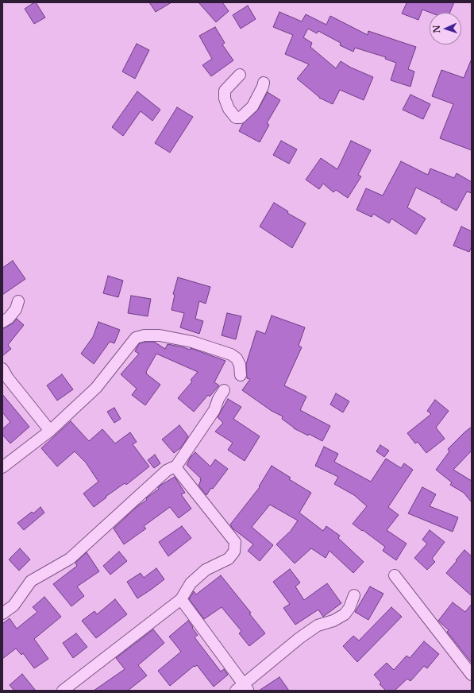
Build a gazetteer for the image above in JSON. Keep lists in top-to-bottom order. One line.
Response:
{"north":"left"}
